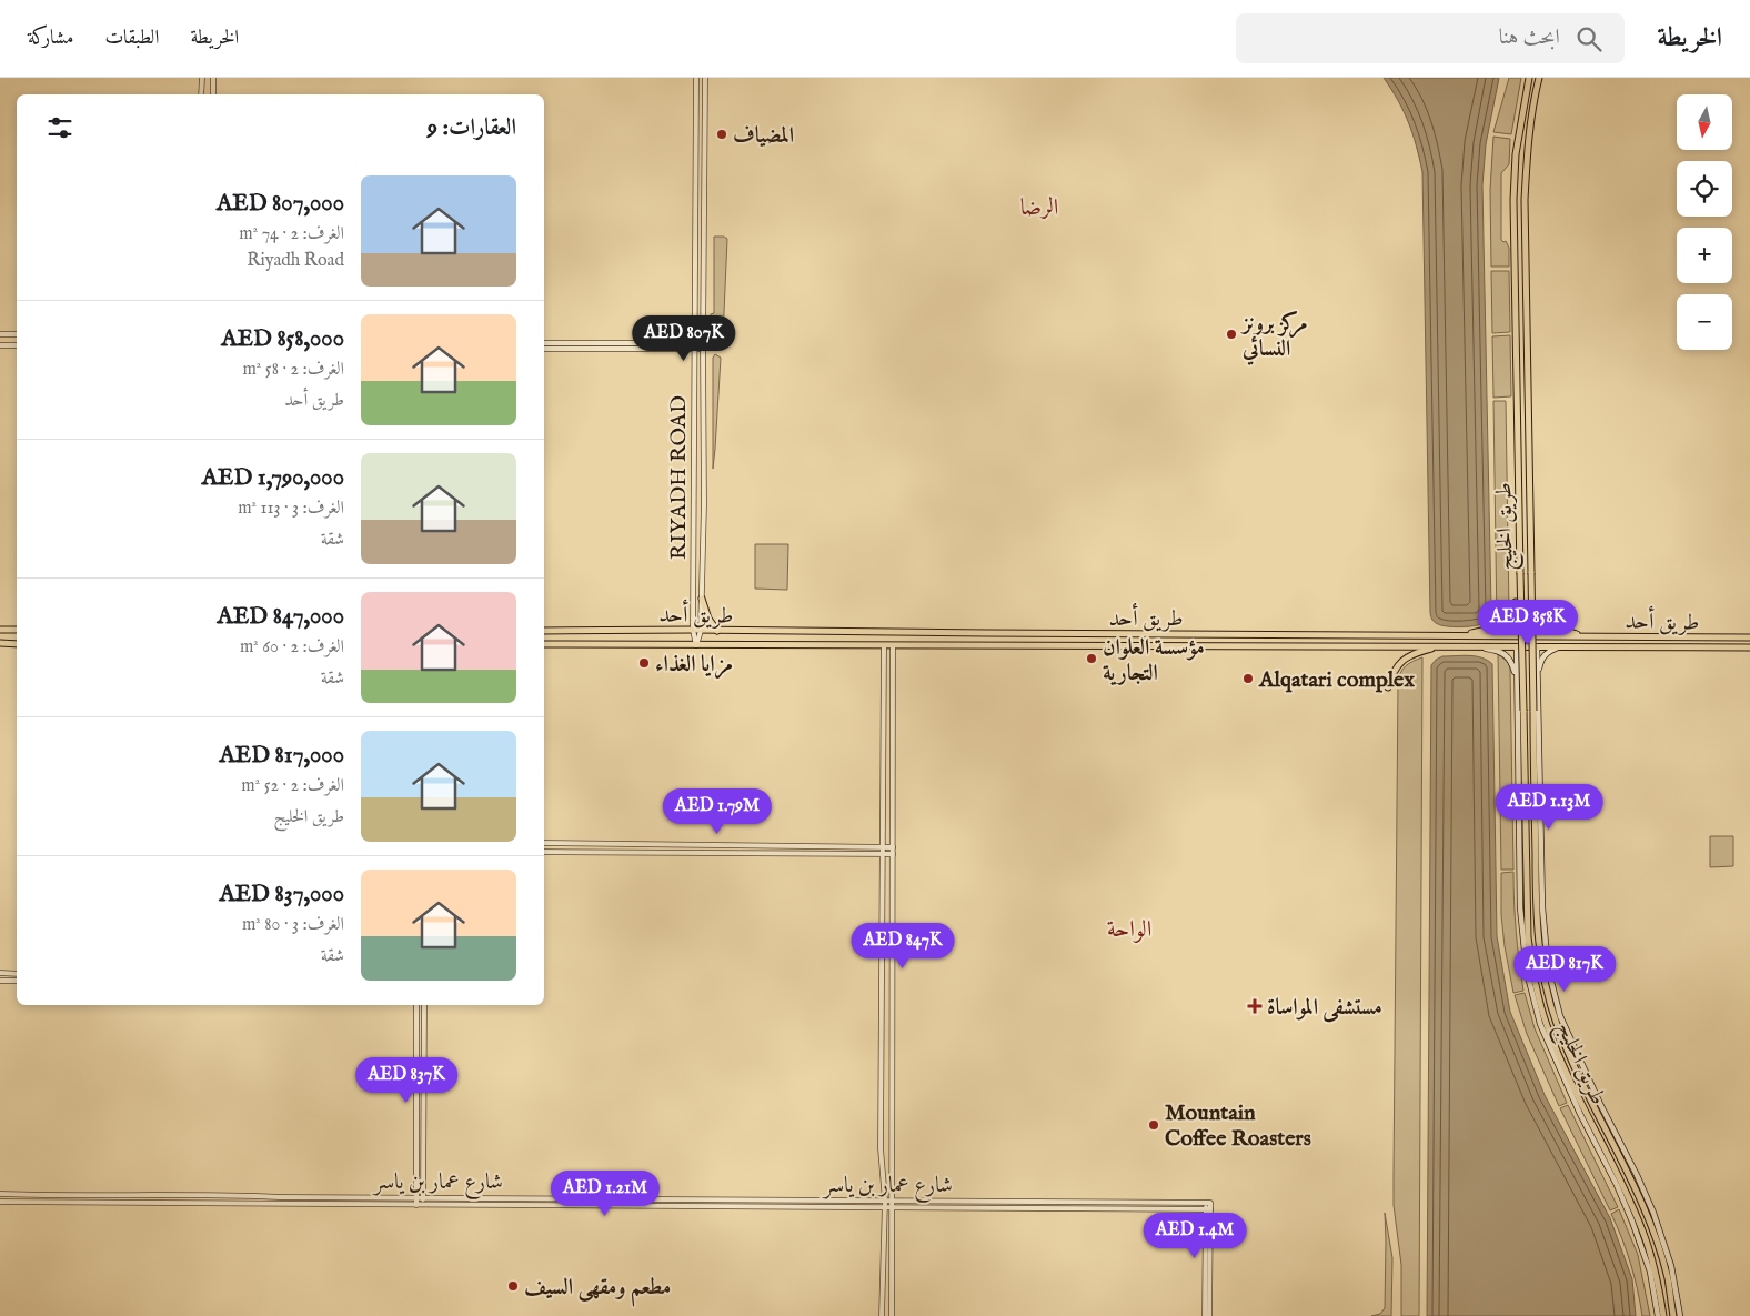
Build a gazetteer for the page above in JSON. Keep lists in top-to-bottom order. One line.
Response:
{"streets":{"main road":["طريق الخليج","طريق أحد"],"street":["RIYADH ROAD","شارع عمار بن ياسر"]},"crossings":[["RIYADH ROAD","طريق أحد"]],"districts":["الرضا","الواحة"],"places":{"other":["المضياف","مركز برونز النسائي","مؤسسة العلوان التجارية","مزايا الغذاء","Alqatari complex","Mountain Coffee Roasters","مطعم ومقهى السيف"],"health":["مستشفى المواساة"]},"north":"bottom","page":{"header":"الخريطة","search":"ابحث هنا","nav":["الخريطة","الطبقات","مشاركة"],"map_buttons":["+","−"],"heading":"العقارات: 9","list":[{"name":"AED 807,000","note":"الغرف: 2 · 74 m² · Riyadh Road"},{"name":"AED 858,000","note":"الغرف: 2 · 58 m² · طريق أحد"},{"name":"AED 1,790,000","note":"الغرف: 3 · 113 m² · شقة"},{"name":"AED 847,000","note":"الغرف: 2 · 60 m² · شقة"},{"name":"AED 817,000","note":"الغرف: 2 · 52 m² · طريق الخليج"},{"name":"AED 837,000","note":"الغرف: 3 · 80 m² · شقة"}],"price":["AED 807K","AED 858K","AED 1.13M","AED 1.79M","AED 847K","AED 817K","AED 837K","AED 1.21M","AED 1.4M"]}}
